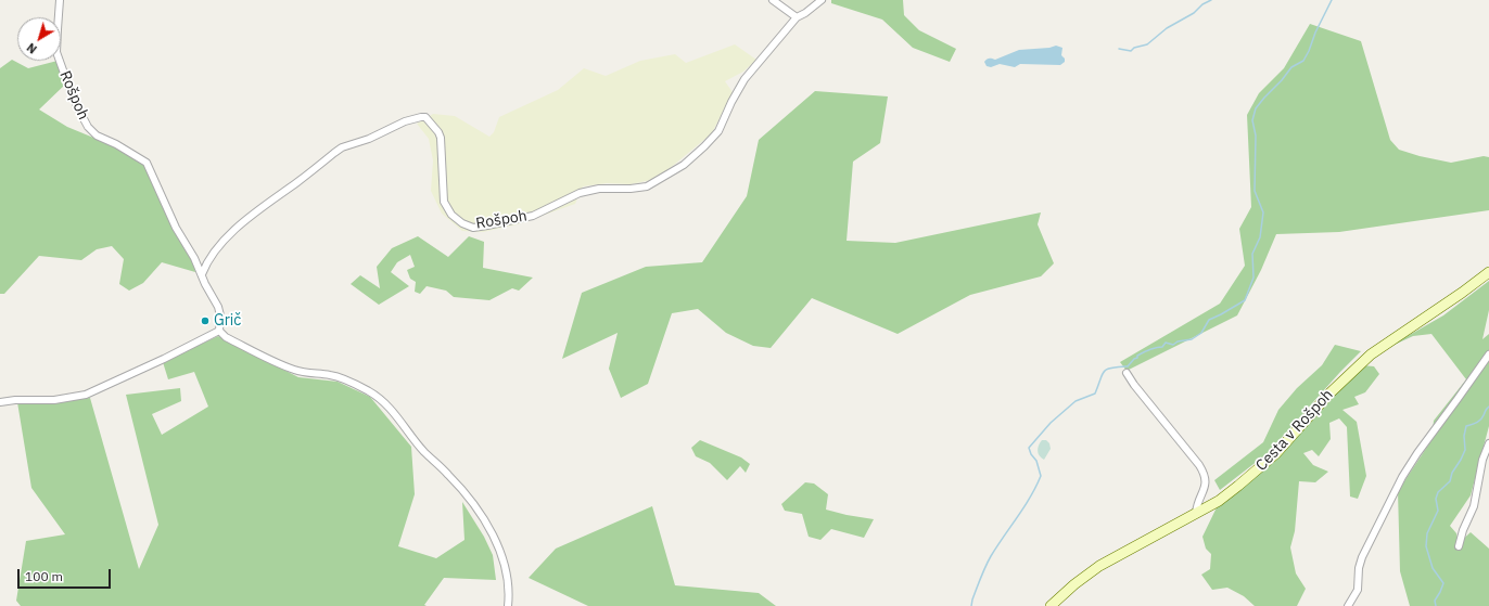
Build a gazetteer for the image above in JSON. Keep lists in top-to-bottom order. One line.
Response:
{"streets":{"street":["Rošpoh","Cesta v Rošpoh"]},"places":["Grič"],"scale_bar":"100 m","north":"bottom left"}
